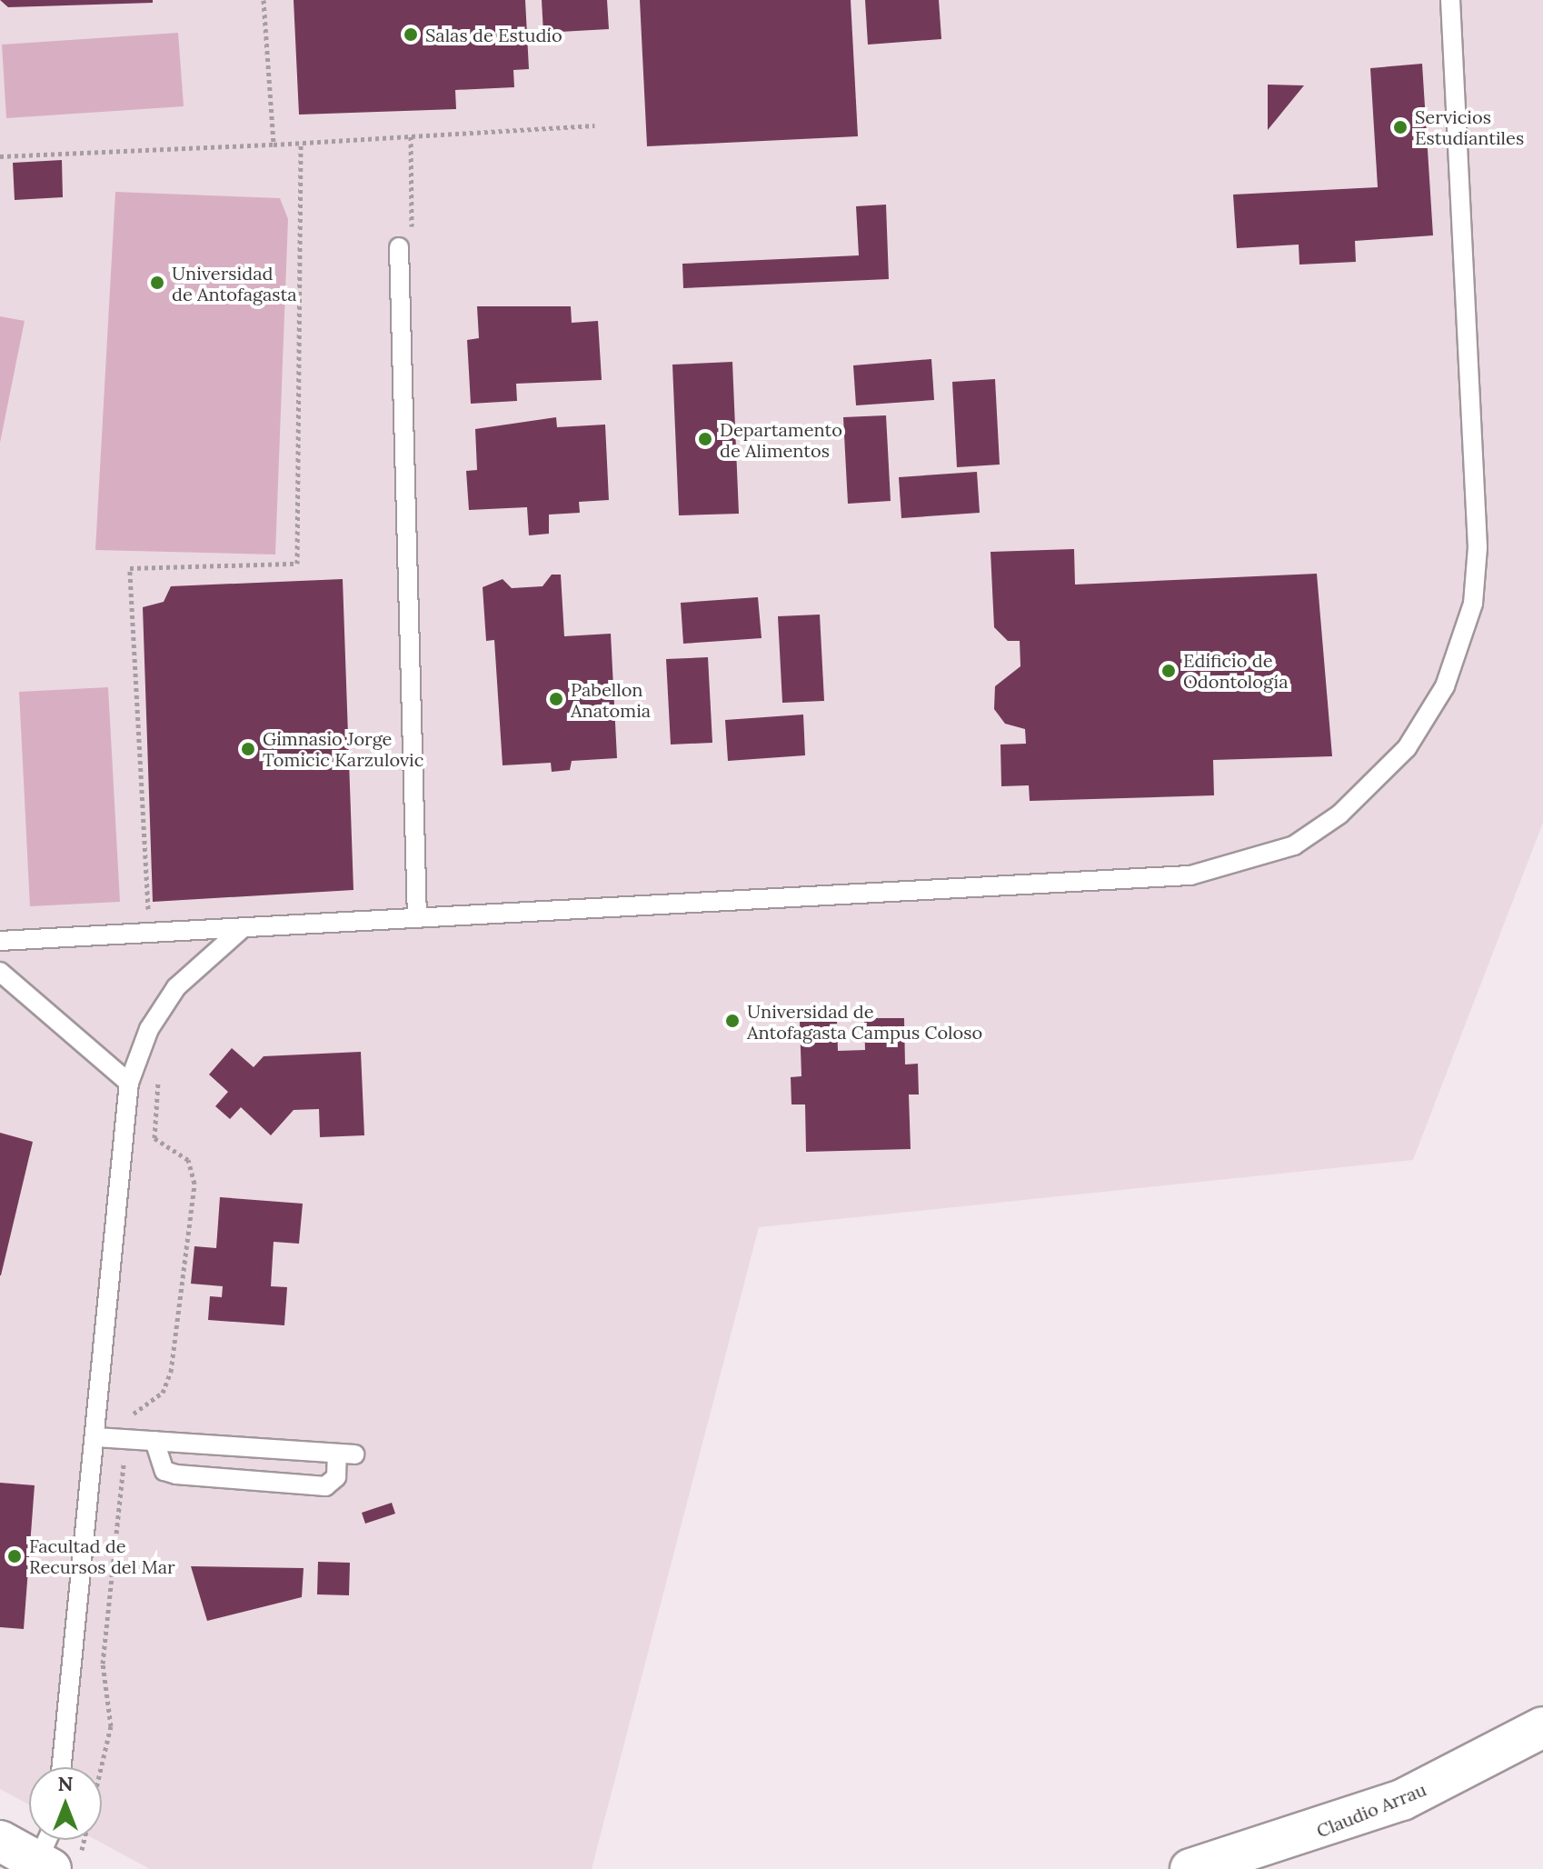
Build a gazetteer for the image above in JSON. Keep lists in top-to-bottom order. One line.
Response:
{"streets":{"street":["Claudio Arrau"]},"places":["Salas de Estudio","Servicios Estudiantiles","Universidad de Antofagasta","Departamento de Alimentos","Edificio de Odontología","Pabellon Anatomia","Gimnasio Jorge Tomicic Karzulovic","Universidad de Antofagasta Campus Coloso","Facultad de Recursos del Mar"],"north":"top"}
